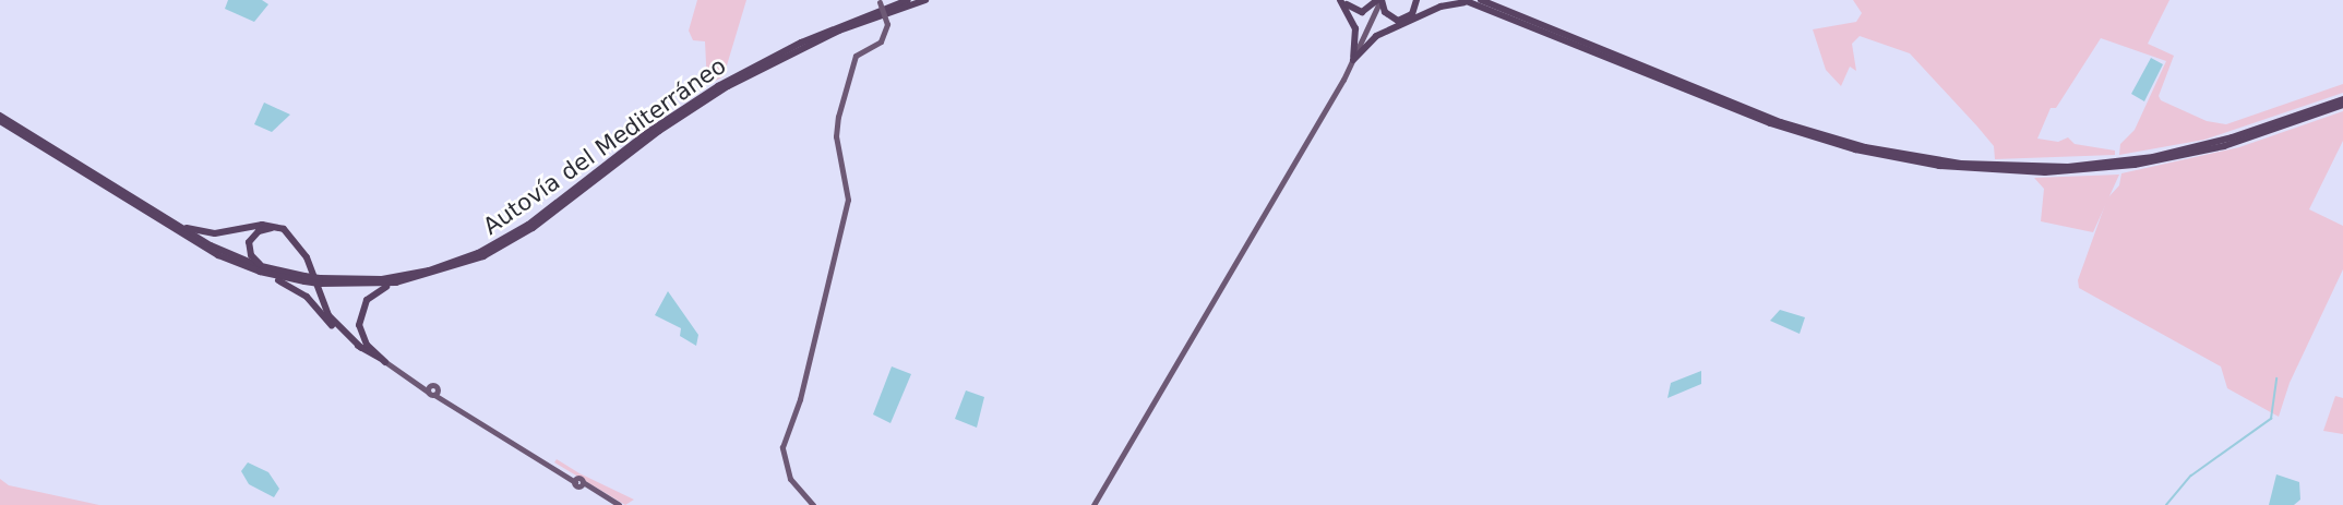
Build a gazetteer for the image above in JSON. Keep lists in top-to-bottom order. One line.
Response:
{"streets":{"highway":["Autovía del Mediterráneo"]}}
